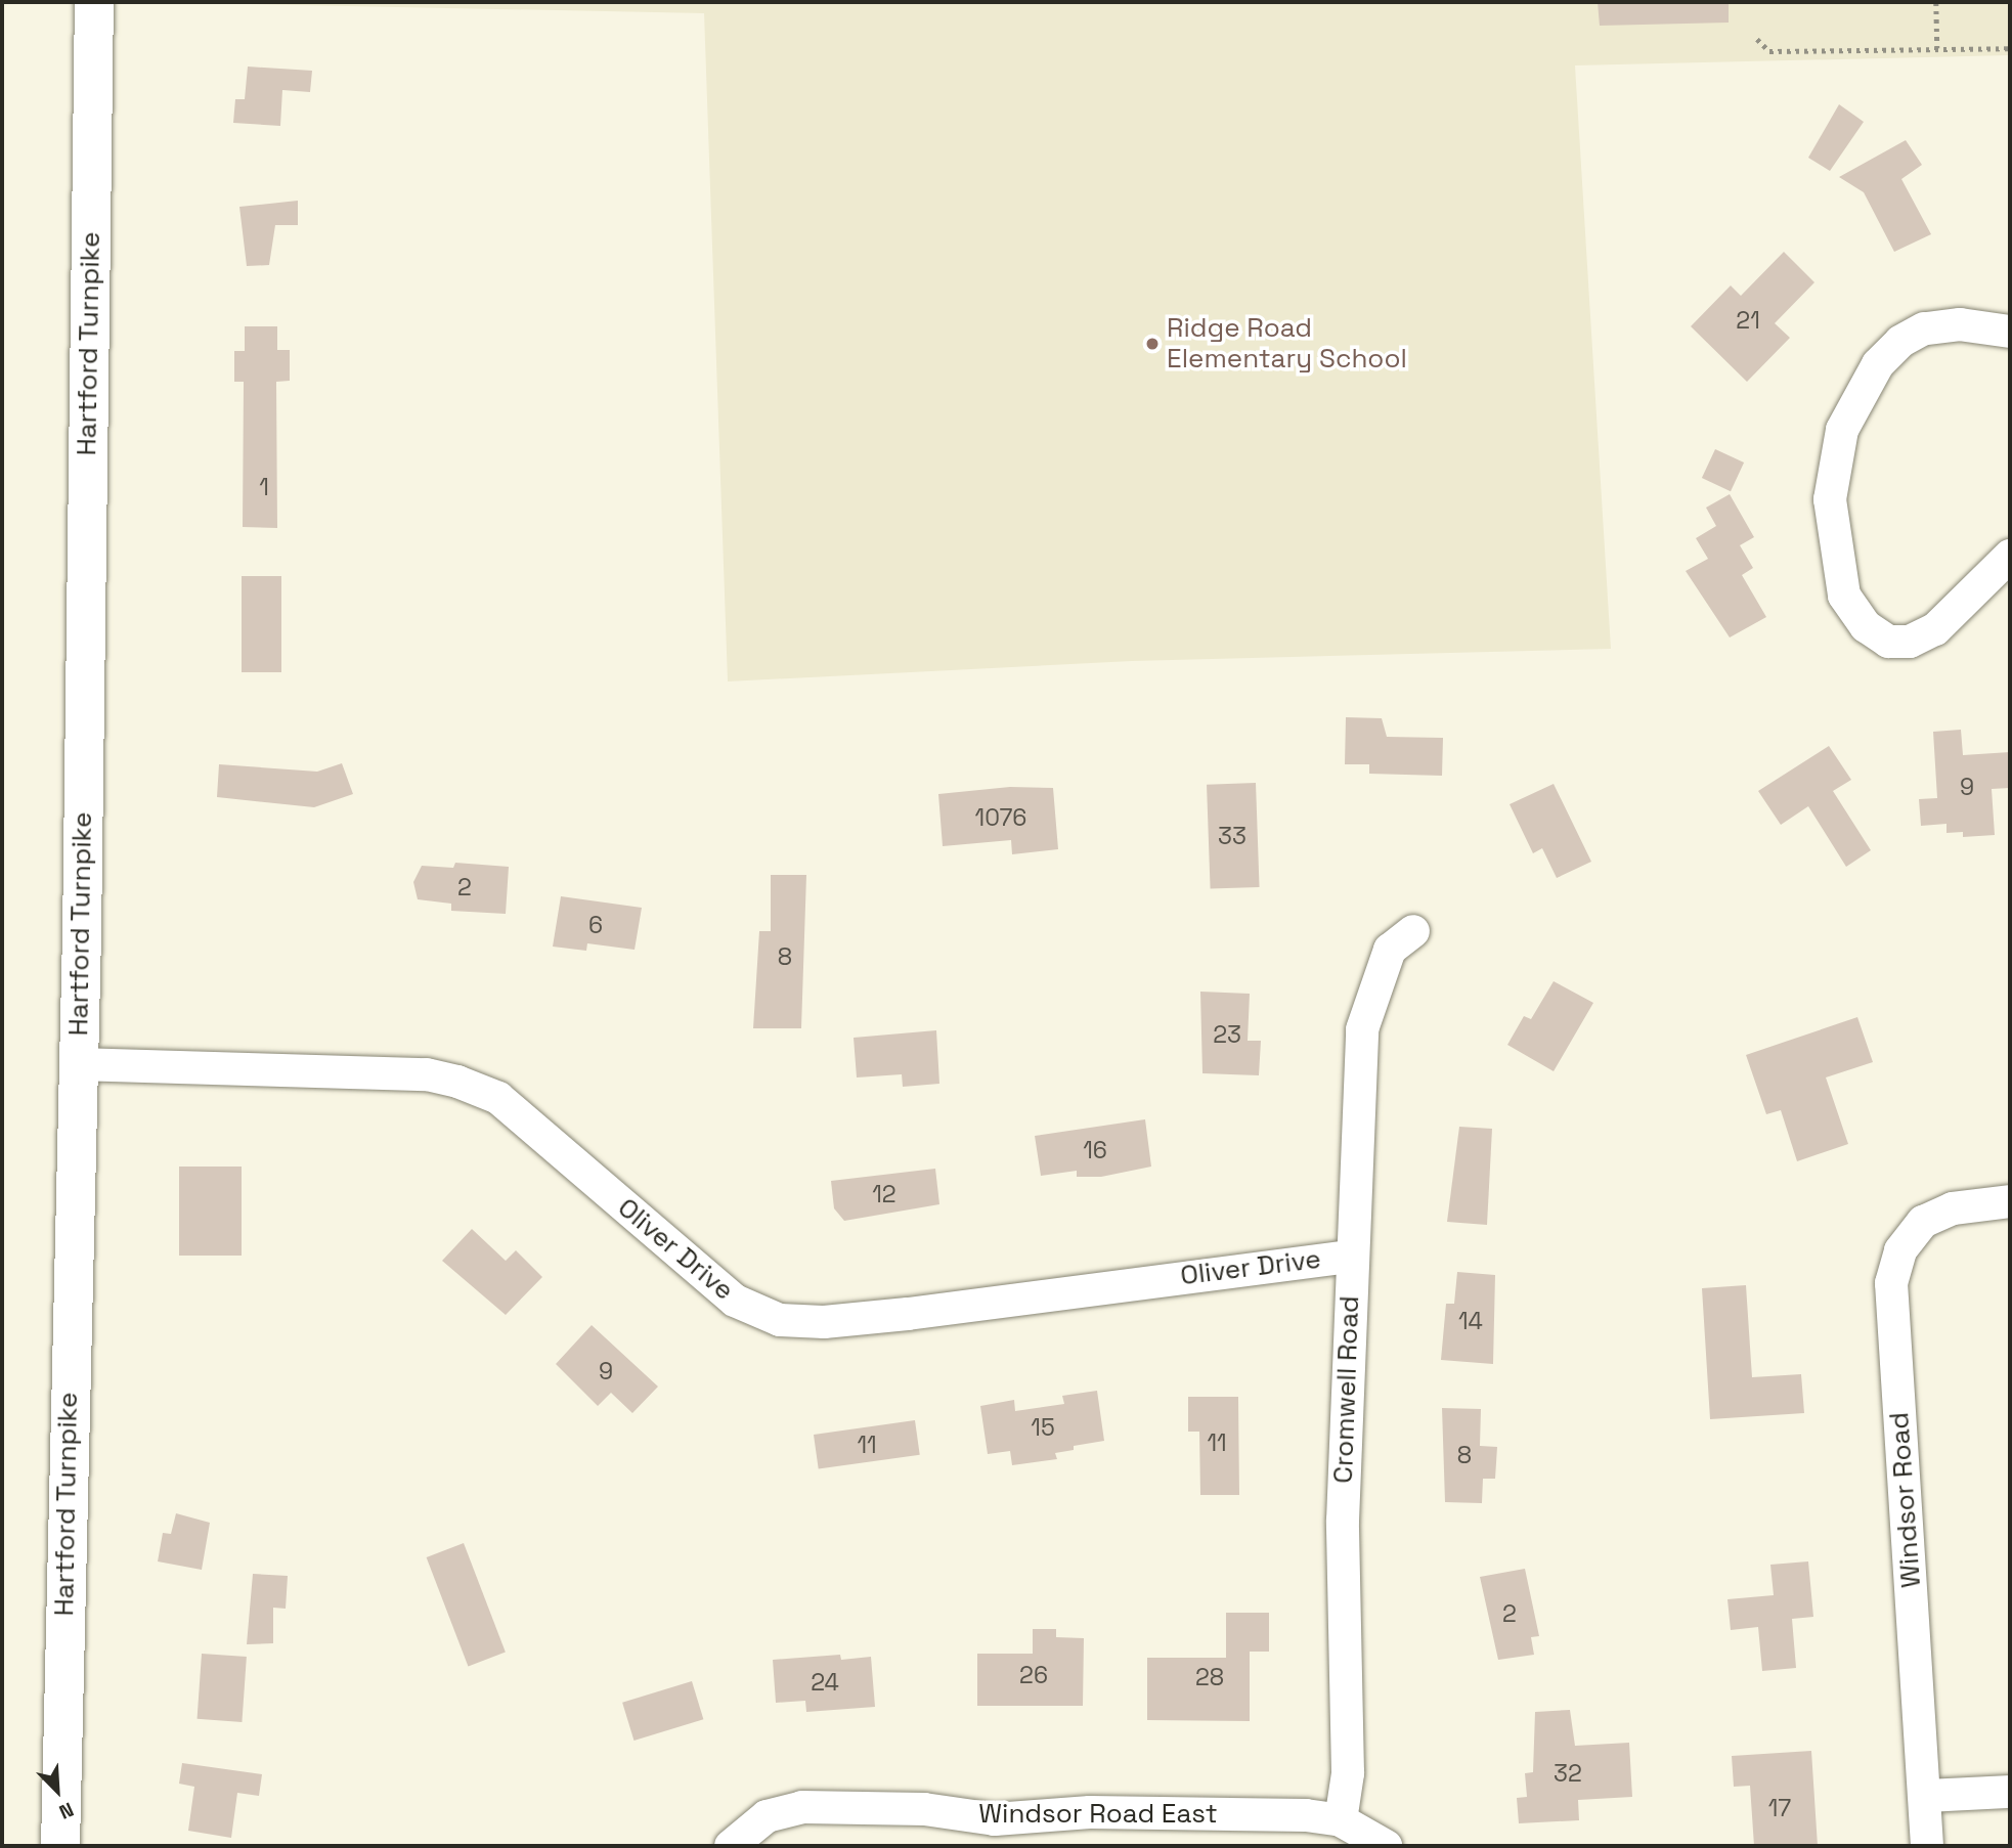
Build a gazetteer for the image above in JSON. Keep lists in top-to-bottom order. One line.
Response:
{"streets":{"main road":["Hartford Turnpike"],"street":["Oliver Drive","Cromwell Road","Windsor Road","Windsor Road East"]},"crossings":[["Hartford Turnpike","Oliver Drive"],["Oliver Drive","Cromwell Road"],["Cromwell Road","Windsor Road East"]],"places":["Ridge Road Elementary School"],"house_numbers":["21","1","9","1076","33","2","6","8","23","16","12","14","9","15","11","11","8","2","26","28","24","32","17"],"north":"bottom right"}
